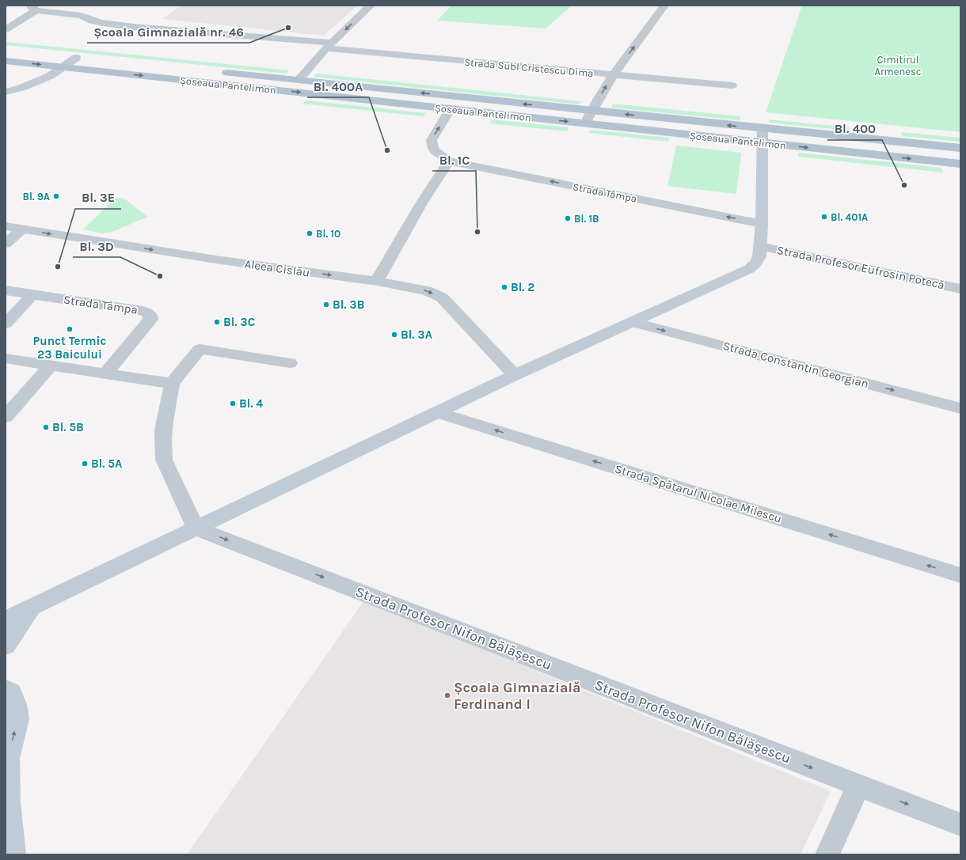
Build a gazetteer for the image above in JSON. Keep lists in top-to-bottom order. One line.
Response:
{"streets":{"main road":["Șoseaua Pantelimon"],"street":["Strada Subl Cristescu Dima","Strada Tâmpa","Strada Profesor Eufrosin Potecă","Aleea Cislău","Strada Constantin Georgian","Strada Spătarul Nicolae Milescu","Strada Profesor Nifon Bălășescu"]},"crossings":[["Șoseaua Pantelimon","Strada Tâmpa"]],"one_way":["Strada Tâmpa","Strada Constantin Georgian","Strada Spătarul Nicolae Milescu","Strada Profesor Nifon Bălășescu"],"parks":["Cimitirul Armenesc"],"places":["Școala Gimnazială nr. 46","Bl. 400A","Bl. 400","Bl. 9A","Bl. 401A","Bl. 1B","Bl. 1C","Bl. 10","Bl. 3E","Bl. 3D","Bl. 2","Bl. 3B","Bl. 3C","Punct Termic 23 Baicului","Bl. 3A","Bl. 4","Bl. 5B","Bl. 5A","Școala Gimnazială Ferdinand I"]}
